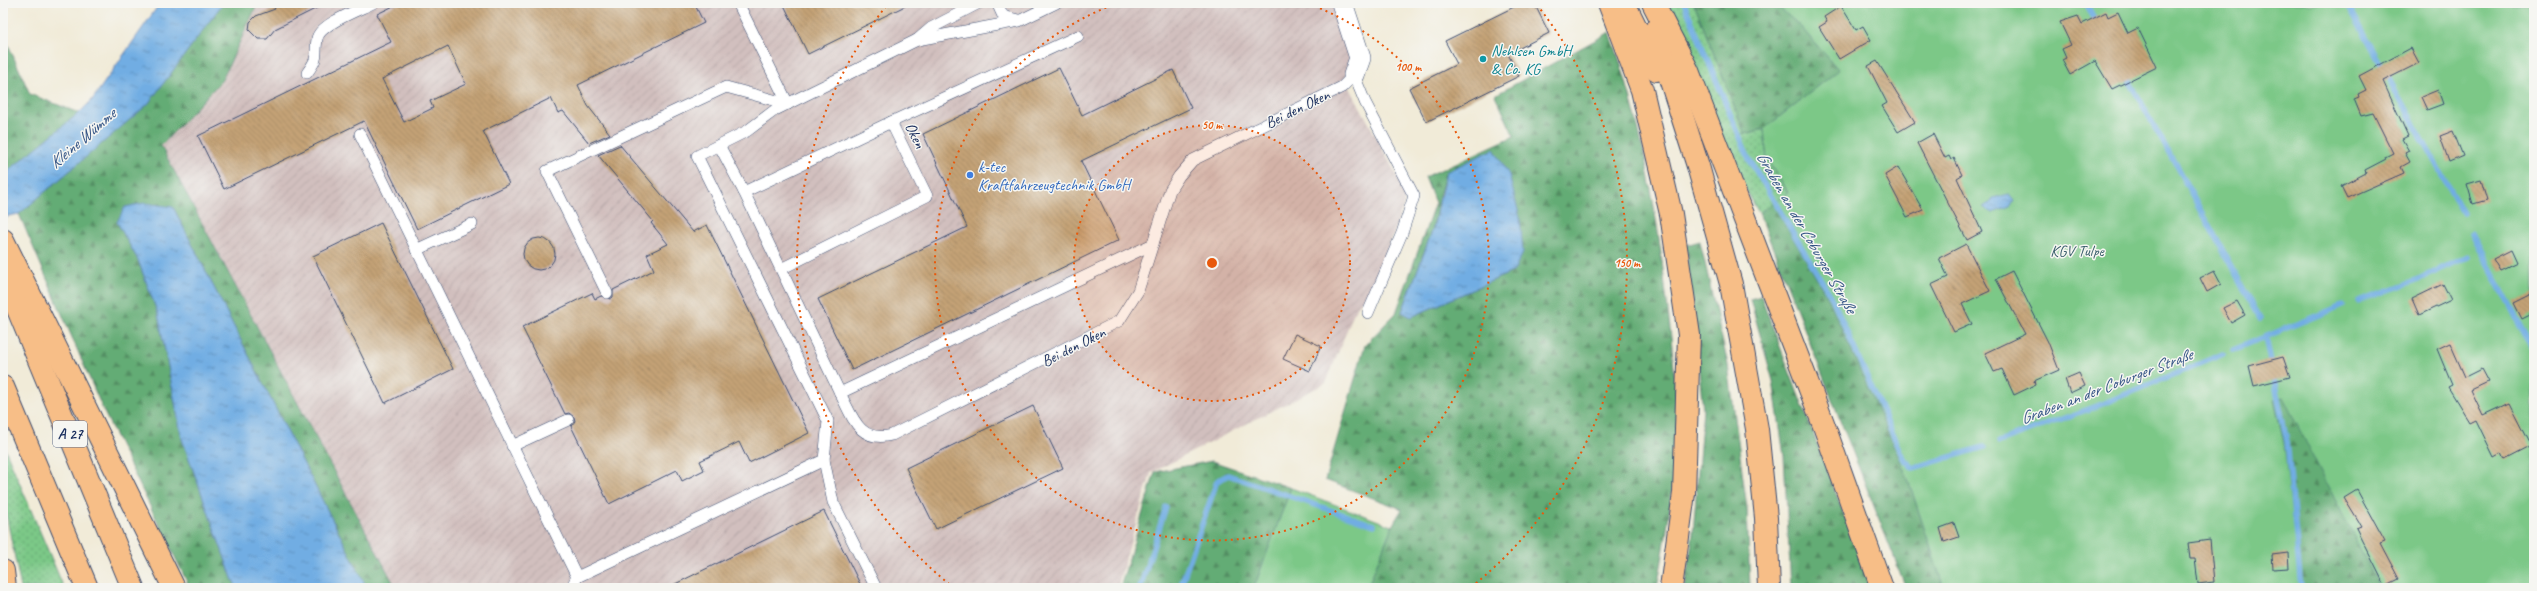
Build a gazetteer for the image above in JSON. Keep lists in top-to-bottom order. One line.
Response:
{"streets":{"highway":["A 27"],"lane":["Bei den Oken","Oken"]},"crossings":[["Bei den Oken","Oken"]],"water":["Kleine Wümme","Graben an der Coburger Straße"],"parks":["KGV Tulpe"],"places":["Nehlsen GmbH & Co. KG","k-tec Kraftfahrzeugtechnik GmbH"],"rings":["100 m","50 m","150 m"]}
